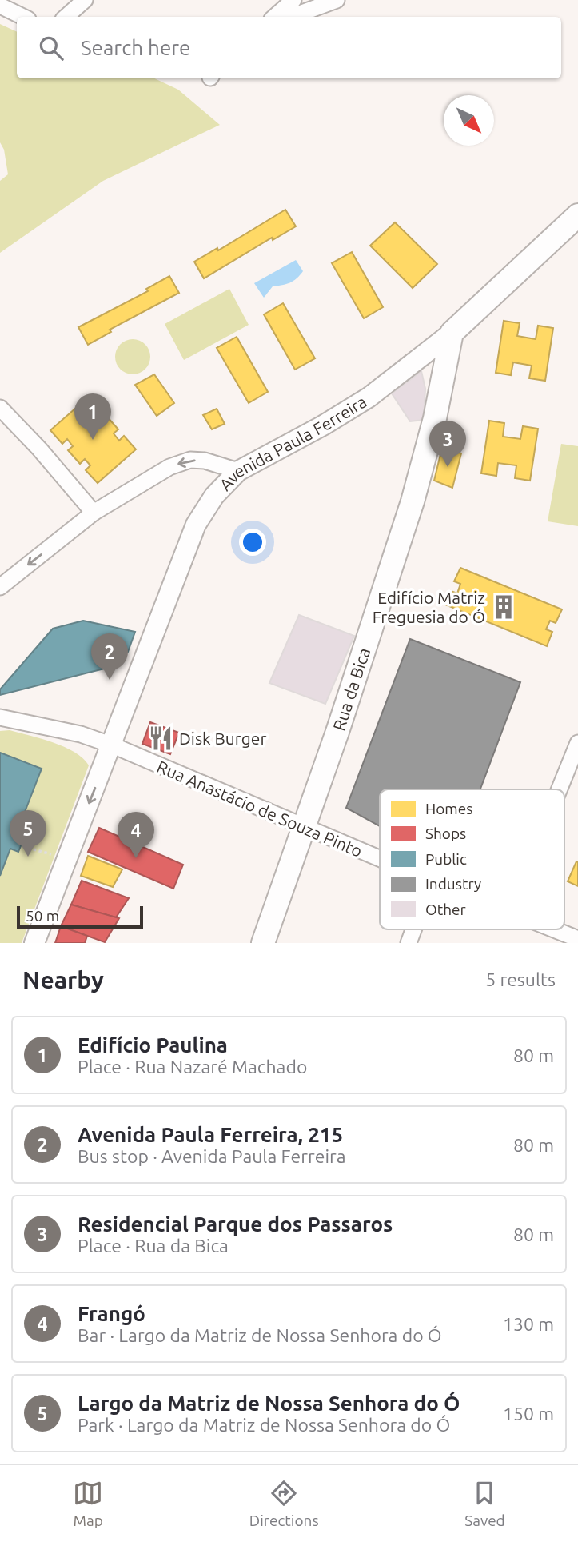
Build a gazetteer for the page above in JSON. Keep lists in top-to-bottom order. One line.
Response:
{"streets":{"main road":["Avenida Paula Ferreira","Rua da Bica"],"street":["Rua Anastácio de Souza Pinto"]},"crossings":[["Avenida Paula Ferreira","Rua da Bica"],["Avenida Paula Ferreira","Rua Anastácio de Souza Pinto"],["Rua da Bica","Rua Anastácio de Souza Pinto"]],"places":{"building":["Edifício Matriz Freguesia do Ó"],"restaurant":["Disk Burger"]},"legend":["Homes","Shops","Public","Industry","Other"],"scale_bar":"50 m","north":"bottom right","page":{"search":"Search here","pins":["1","3","2","5","4"],"scale":"50 m","heading":["Nearby","5 results"],"list":[{"mark":"1","name":"Edifício Paulina","note":"Place · Rua Nazaré Machado","value":"80 m"},{"mark":"2","name":"Avenida Paula Ferreira, 215","note":"Bus stop · Avenida Paula Ferreira","value":"80 m"},{"mark":"3","name":"Residencial Parque dos Passaros","note":"Place · Rua da Bica","value":"80 m"},{"mark":"4","name":"Frangó","note":"Bar · Largo da Matriz de Nossa Senhora do Ó","value":"130 m"},{"mark":"5","name":"Largo da Matriz de Nossa Senhora do Ó","note":"Park · Largo da Matriz de Nossa Senhora do Ó","value":"150 m"}],"nav":["Map","Directions","Saved"]}}
